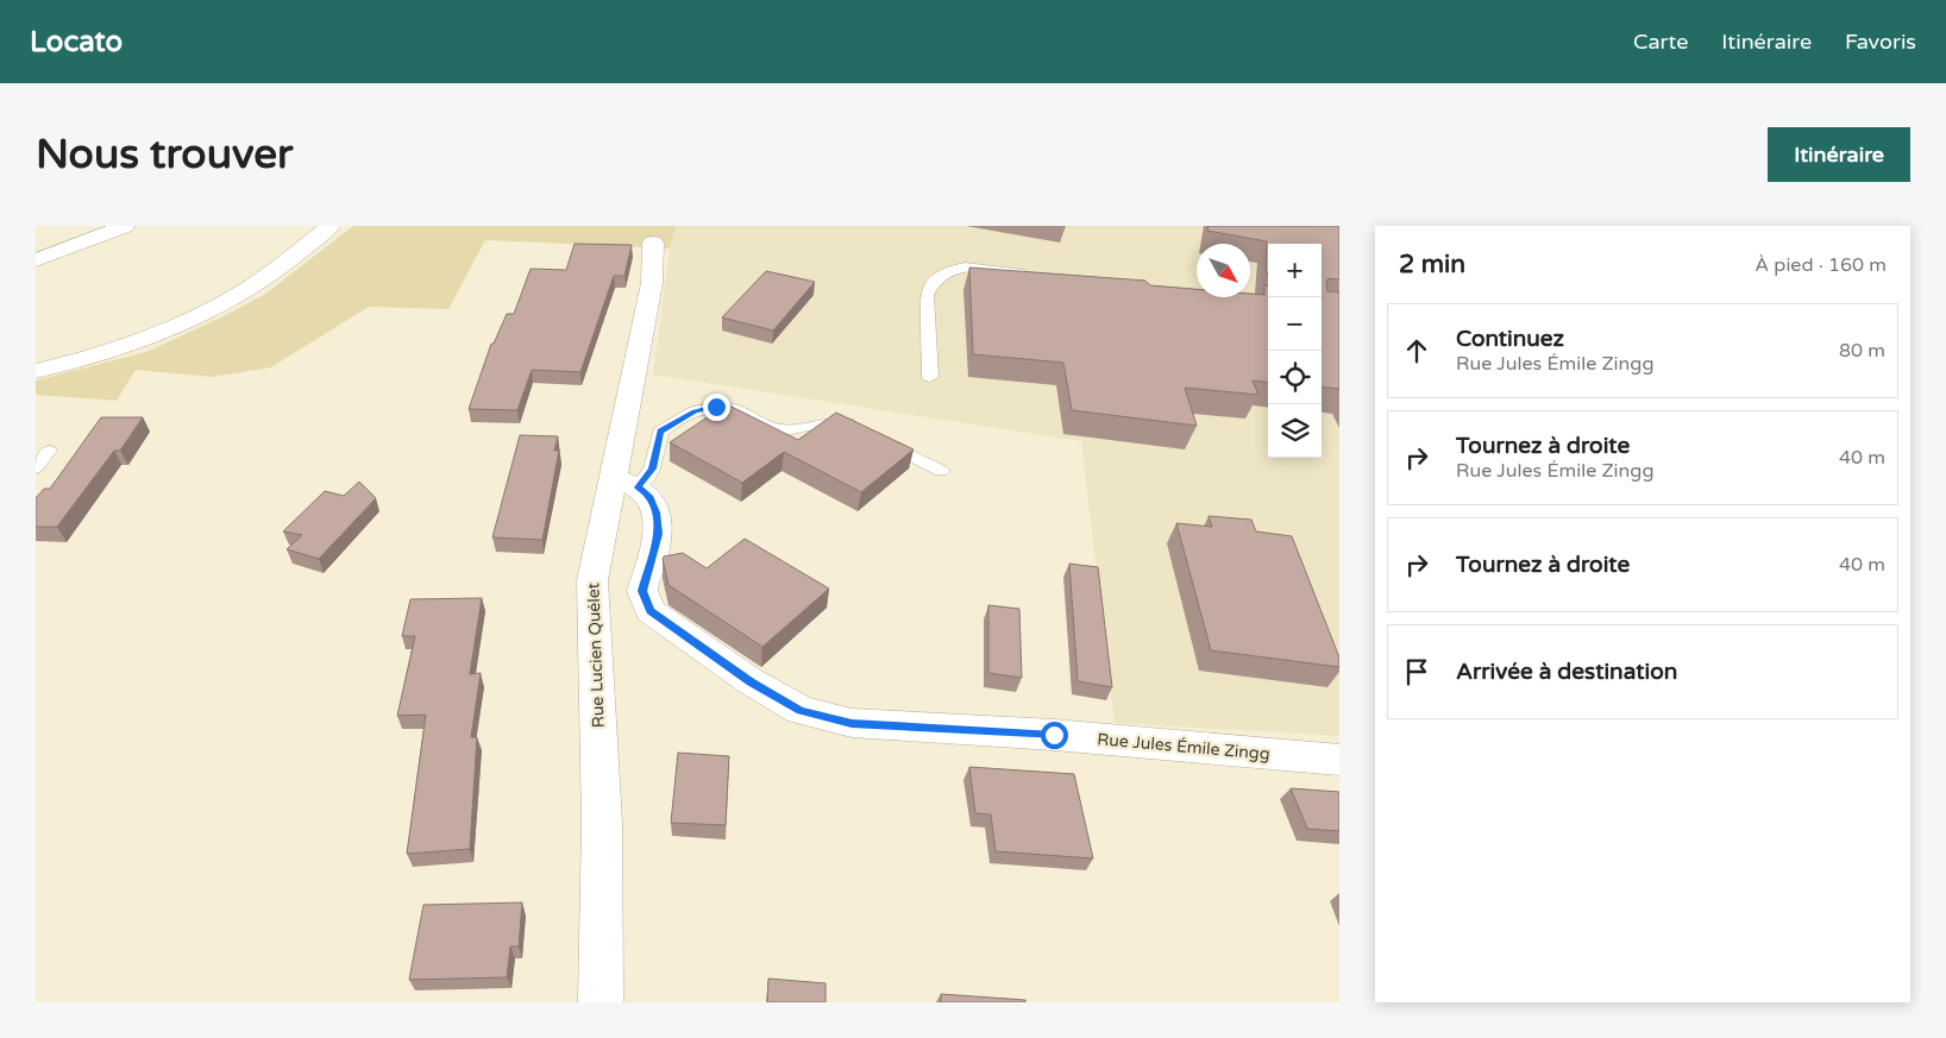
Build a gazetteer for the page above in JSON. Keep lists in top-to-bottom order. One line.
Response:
{"streets":{"street":["Rue Lucien Quélet","Rue Jules Émile Zingg"]},"crossings":[["Rue Lucien Quélet","Rue Jules Émile Zingg"]],"north":"bottom right","page":{"header":"Locato","nav":["Carte","Itinéraire","Favoris"],"buttons":"Itinéraire","title":"Nous trouver","heading":["2 min","À pied · 160 m"],"map_buttons":["+","−"],"list":[["Continuez","Rue Jules Émile Zingg","80 m"],["Tournez à droite","Rue Jules Émile Zingg","40 m"],["Tournez à droite","40 m"],"Arrivée à destination"]}}
